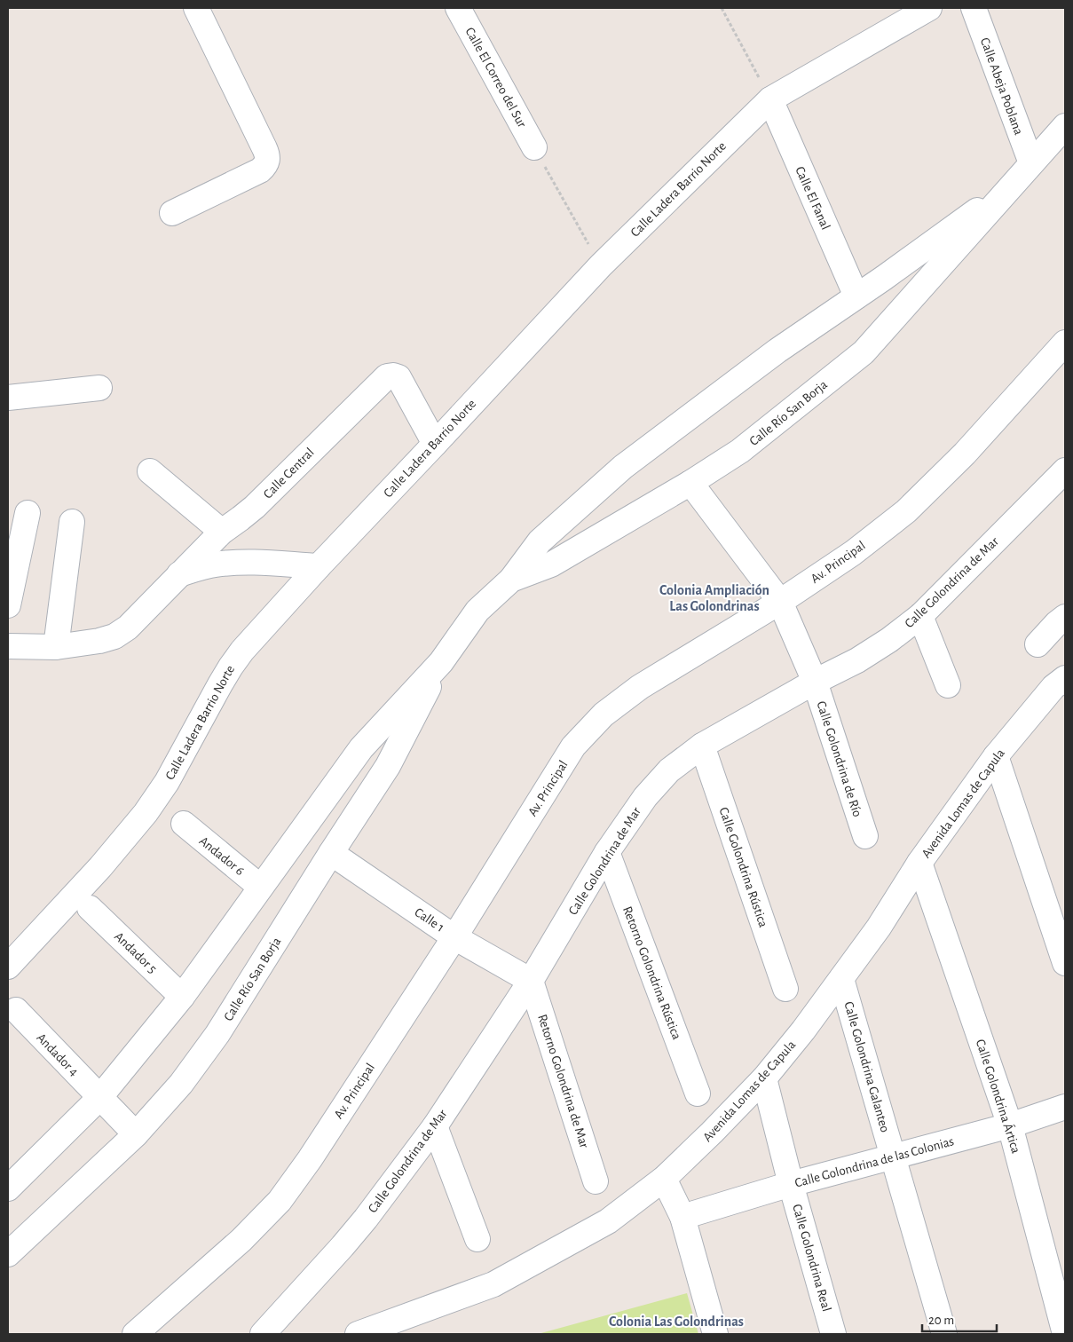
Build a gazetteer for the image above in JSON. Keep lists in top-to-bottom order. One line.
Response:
{"streets":{"street":["Calle El Correo del Sur","Calle Abeja Poblana","Calle Ladera Barrio Norte","Calle El Fanal","Calle Río San Borja","Calle Central","Av. Principal","Calle Golondrina de Mar","Calle Golondrina de Río","Avenida Lomas de Capula","Andador 6","Calle Golondrina Rústica","Calle 1","Andador 5","Retorno Golondrina Rústica","Andador 4","Calle Golondrina Galanteo","Retorno Golondrina de Mar","Calle Golondrina Ártica","Calle Golondrina de las Colonias","Calle Golondrina Real"]},"crossings":[["Calle Abeja Poblana","Calle Río San Borja"],["Calle Ladera Barrio Norte","Calle El Fanal"],["Calle Ladera Barrio Norte","Calle Central"],["Calle El Fanal","Calle Río San Borja"],["Calle Río San Borja","Andador 6"],["Calle Río San Borja","Calle 1"],["Calle Río San Borja","Andador 5"],["Calle Río San Borja","Andador 4"],["Av. Principal","Calle 1"],["Calle Golondrina de Mar","Calle Golondrina de Río"],["Calle Golondrina de Mar","Calle Golondrina Rústica"],["Calle Golondrina de Mar","Calle 1"],["Calle Golondrina de Mar","Retorno Golondrina Rústica"],["Calle Golondrina de Mar","Retorno Golondrina de Mar"],["Avenida Lomas de Capula","Calle Golondrina Galanteo"],["Avenida Lomas de Capula","Calle Golondrina Ártica"],["Avenida Lomas de Capula","Calle Golondrina Real"],["Calle 1","Retorno Golondrina de Mar"],["Calle Golondrina Galanteo","Calle Golondrina de las Colonias"],["Calle Golondrina Ártica","Calle Golondrina de las Colonias"],["Calle Golondrina de las Colonias","Calle Golondrina Real"]],"districts":["Colonia Ampliación Las Golondrinas","Colonia Las Golondrinas"],"scale_bar":"20 m"}
